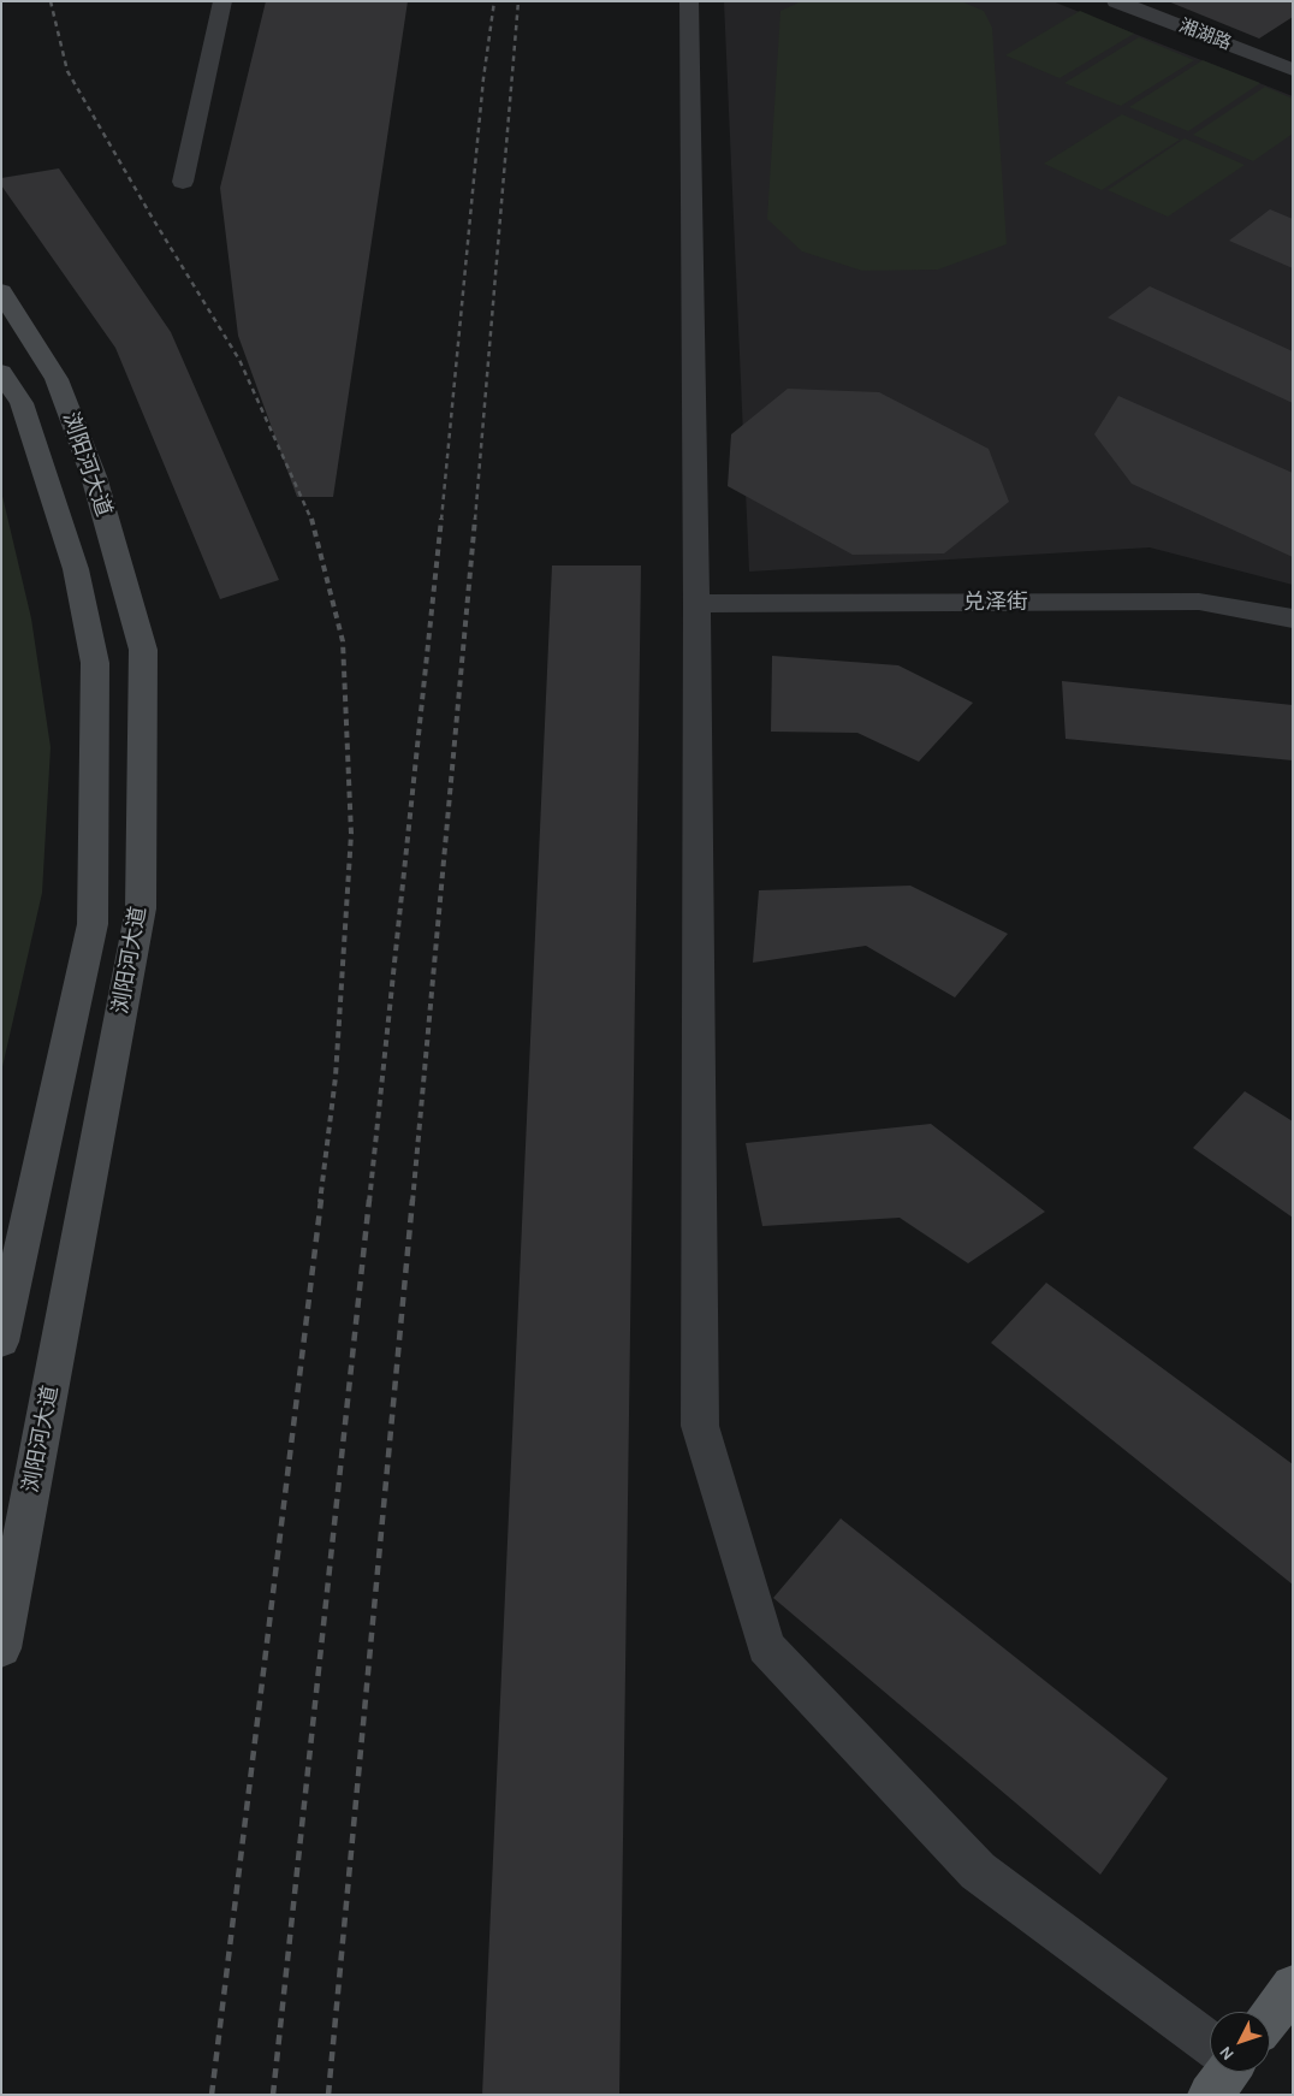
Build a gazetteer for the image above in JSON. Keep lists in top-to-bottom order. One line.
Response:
{"streets":{"main road":["浏阳河大道"],"street":["湘湖路","兑泽街"]},"north":"bottom left"}
